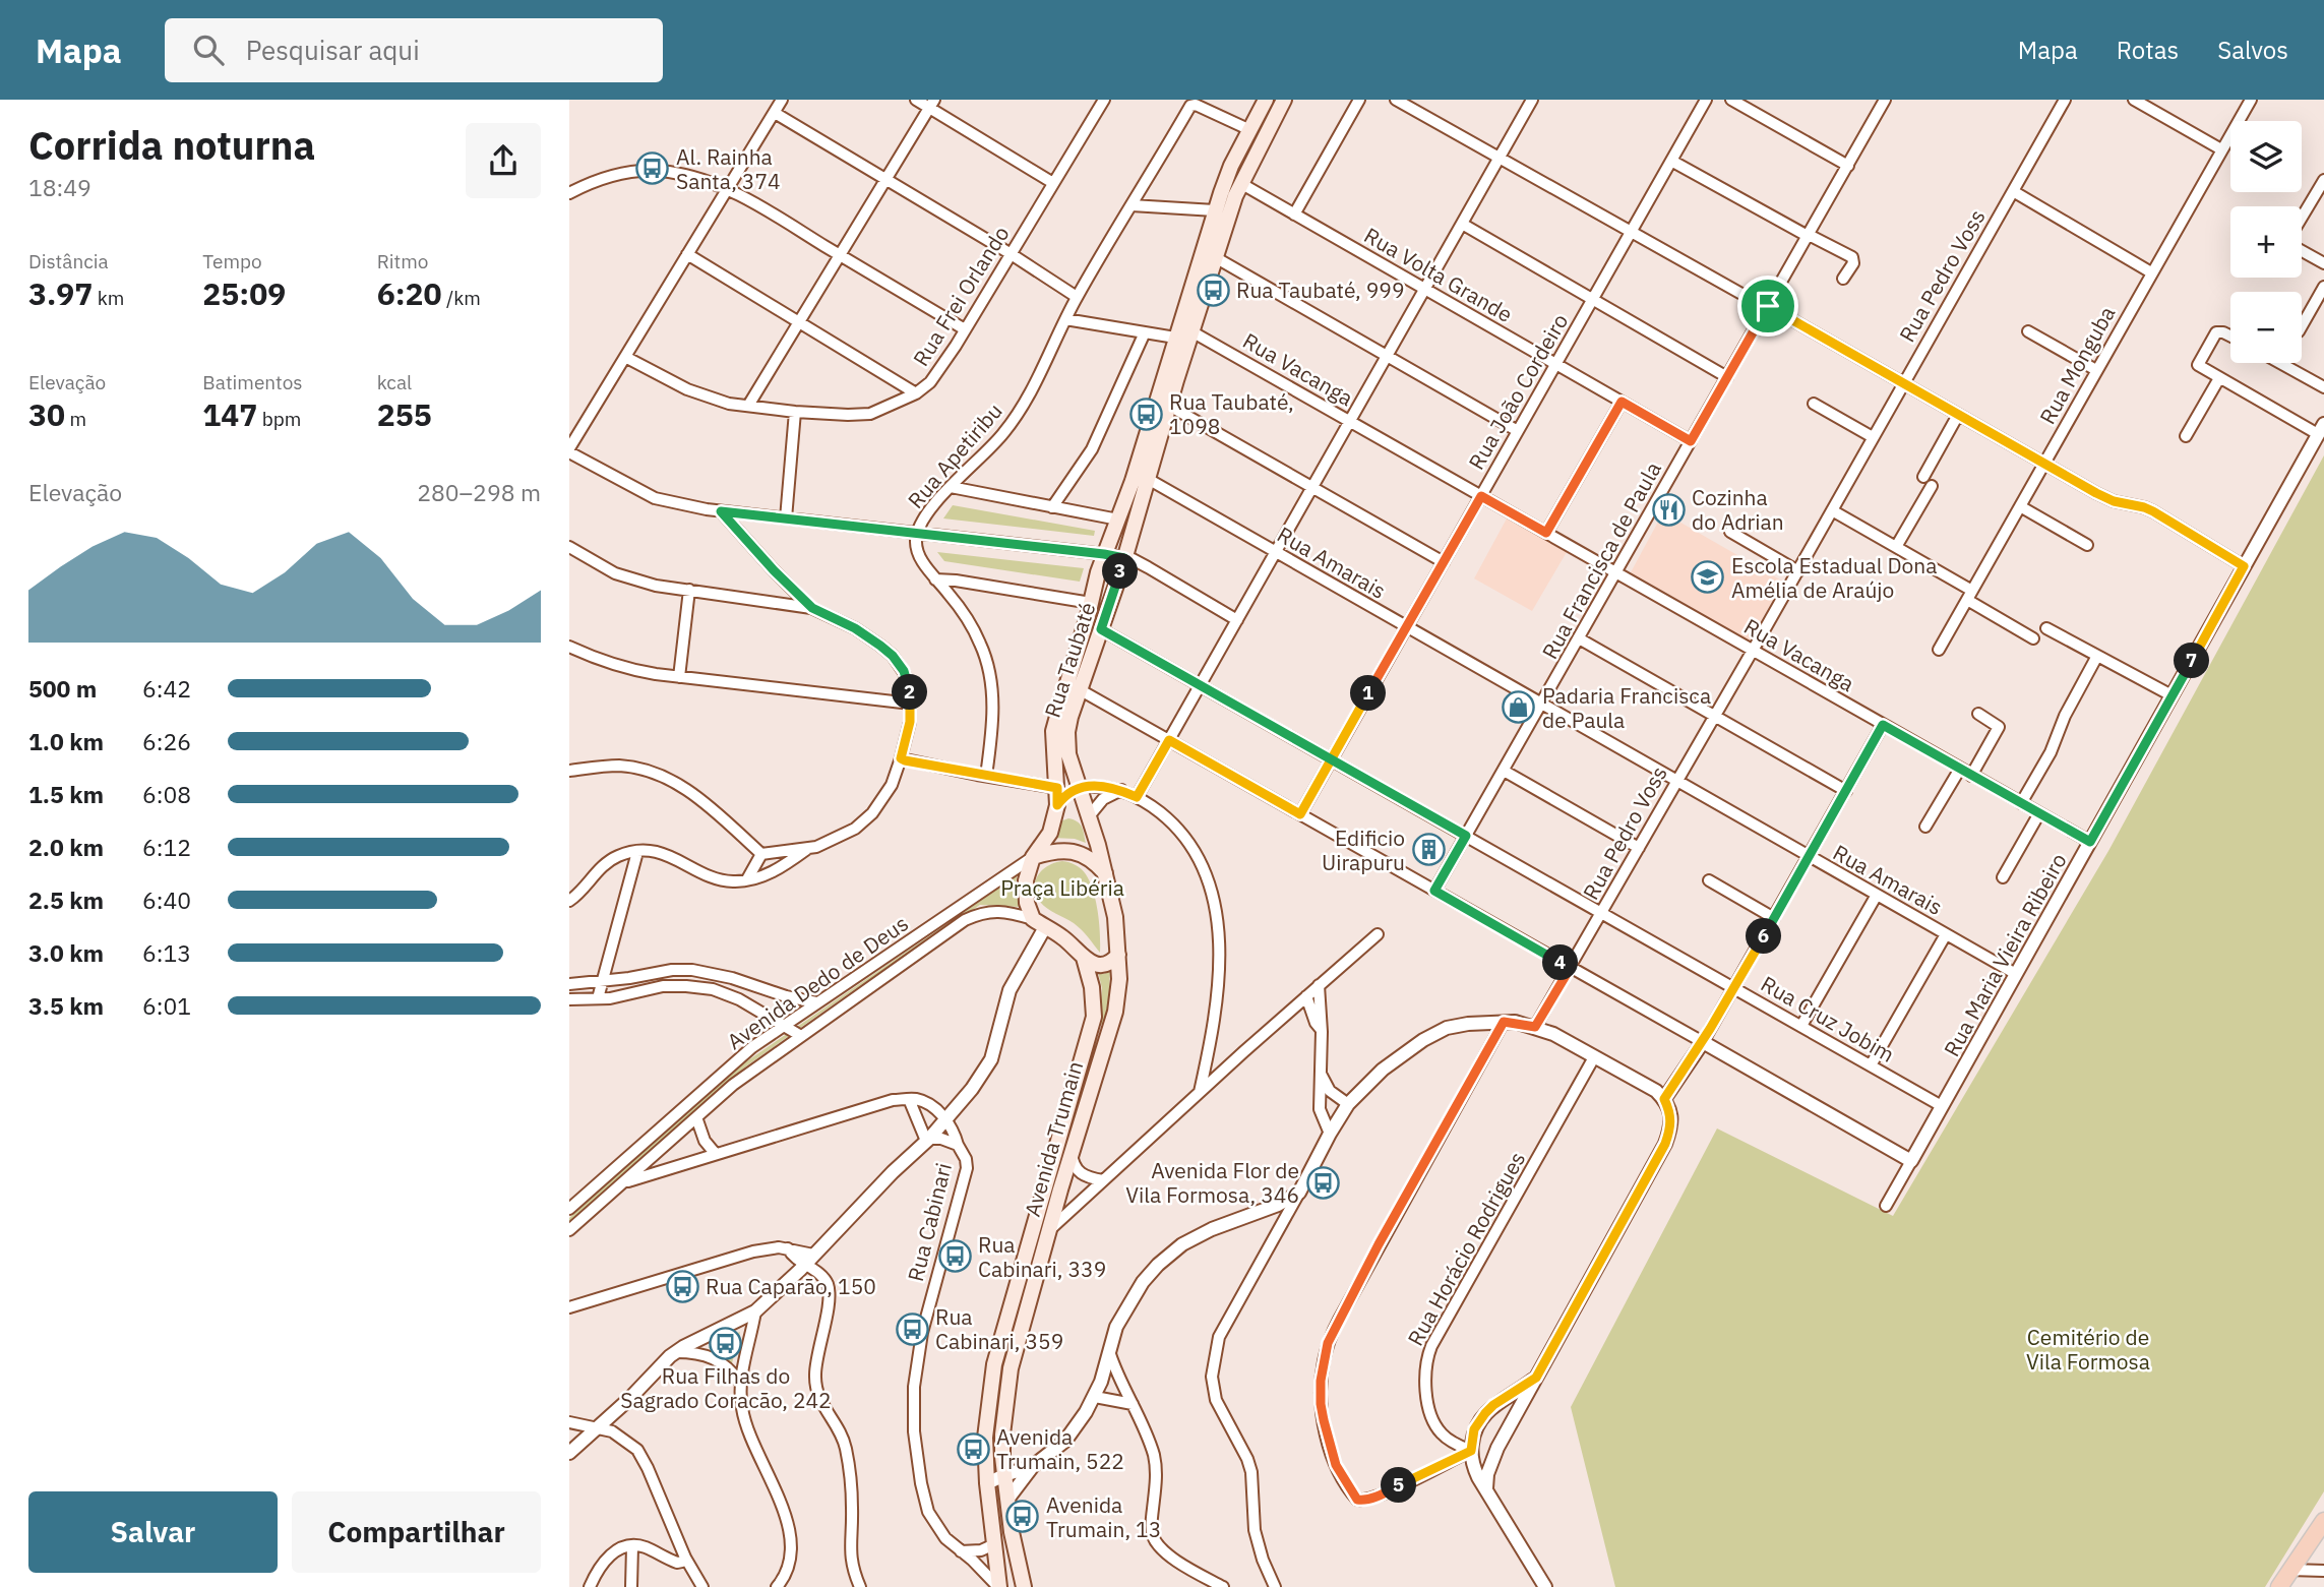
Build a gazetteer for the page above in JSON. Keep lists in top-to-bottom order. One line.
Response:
{"streets":{"main road":["Rua Taubaté","Avenida Trumain"],"street":["Rua Volta Grande","Rua Pedro Voss","Rua Frei Orlando","Rua Monguba","Rua Vacanga","Rua João Cordeiro","Rua Apetiribu","Rua Francisca de Paula","Rua Amarais","Rua Maria Vieira Ribeiro","Avenida Dedo de Deus","Rua Cruz Jobim","Rua Cabinari","Rua Horácio Rodrigues"]},"crossings":[["Rua Volta Grande","Rua João Cordeiro"],["Rua Volta Grande","Rua Francisca de Paula"],["Rua Volta Grande","Rua Taubaté"],["Rua Pedro Voss","Rua Vacanga"],["Rua Pedro Voss","Rua Amarais"],["Rua Pedro Voss","Rua Cruz Jobim"],["Rua Vacanga","Rua João Cordeiro"],["Rua Vacanga","Rua Francisca de Paula"],["Rua Vacanga","Rua Taubaté"],["Rua Vacanga","Rua Maria Vieira Ribeiro"],["Rua João Cordeiro","Rua Amarais"],["Rua João Cordeiro","Rua Cruz Jobim"],["Rua Apetiribu","Rua Taubaté"],["Rua Francisca de Paula","Rua Amarais"],["Rua Francisca de Paula","Rua Cruz Jobim"],["Rua Amarais","Rua Taubaté"],["Rua Amarais","Rua Maria Vieira Ribeiro"],["Rua Taubaté","Avenida Dedo de Deus"],["Rua Taubaté","Rua Cruz Jobim"],["Rua Maria Vieira Ribeiro","Rua Cruz Jobim"],["Avenida Trumain","Rua Cabinari"]],"parks":["Praça Libéria","Cemitério de Vila Formosa"],"places":{"bus stop":["Al. Rainha Santa, 374","Rua Taubaté, 999","Rua Taubaté, 1098","Avenida Flor de Vila Formosa, 346","Rua Cabinari, 339","Rua Caparão, 150","Rua Cabinari, 359","Rua Filhas do Sagrado Coracão, 242","Avenida Trumain, 522","Avenida Trumain, 13"],"restaurant":["Cozinha do Adrian"],"school or university":["Escola Estadual Dona Amélia de Araújo"],"shop":["Padaria Francisca de Paula"],"building":["Edificio Uirapuru"]},"page":{"header":"Mapa","search":"Pesquisar aqui","nav":["Mapa","Rotas","Salvos"],"heading":["Corrida noturna","18:49"],"map_buttons":["+","−"],"stats":[["Distância","3.97 km"],["Tempo","25:09"],["Ritmo","6:20 /km"],["Elevação","30 m"],["Batimentos","147 bpm"],["kcal","255"]],"chart":["Elevação","280–298 m"],"pins":["3","7","2","1","6","4","5"],"list":[{"name":"500 m","note":"6:42"},{"name":"1.0 km","note":"6:26"},{"name":"1.5 km","note":"6:08"},{"name":"2.0 km","note":"6:12"},{"name":"2.5 km","note":"6:40"},{"name":"3.0 km","note":"6:13"},{"name":"3.5 km","note":"6:01"}],"buttons":["Salvar","Compartilhar"]}}
